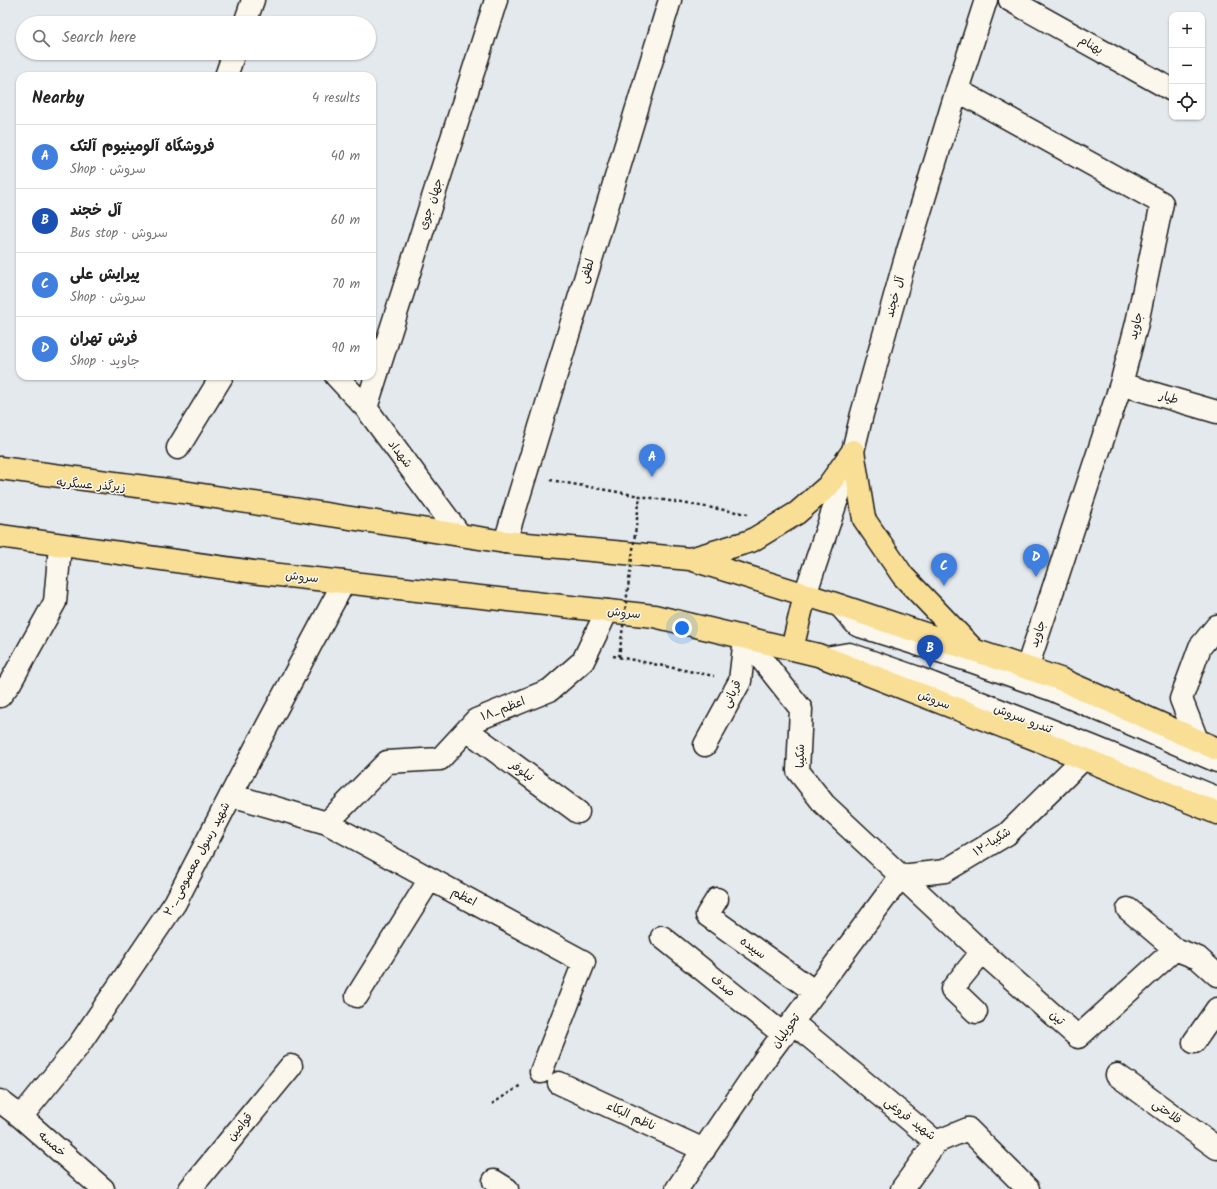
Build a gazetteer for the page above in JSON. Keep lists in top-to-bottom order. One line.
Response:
{"streets":{"main road":["زیرگذر عسگریه","سروش"],"street":["بهنام","جهان جوی","لطفی","آل خجند","جاوید","طیار","شهداد","قربانی","۱۸_اعظم","تندرو سروش","شکیبا","نیلوفر","۱۲-شکیبا","۲۰_شهید رسول معصومی","اعظم","سپیده","صدف","تین","تحویلیان","فلاحتی","ناظم البکاء","شهید فروغی","قوامین","خمسه"]},"crossings":[["جهان جوی","شهداد"],["آل خجند","جاوید"],["جاوید","طیار"],["سروش","قربانی"],["سروش","۱۸_اعظم"],["سروش","تندرو سروش"],["سروش","شکیبا"],["سروش","۱۲-شکیبا"],["سروش","۲۰_شهید رسول معصومی"],["قربانی","شکیبا"],["۱۸_اعظم","نیلوفر"],["۱۸_اعظم","اعظم"],["شکیبا","۱۲-شکیبا"],["شکیبا","تین"],["شکیبا","تحویلیان"],["۱۲-شکیبا","تین"],["۱۲-شکیبا","تحویلیان"],["۲۰_شهید رسول معصومی","اعظم"],["۲۰_شهید رسول معصومی","خمسه"],["اعظم","ناظم البکاء"],["سپیده","تحویلیان"],["صدف","تحویلیان"],["صدف","شهید فروغی"],["تین","تحویلیان"],["تحویلیان","ناظم البکاء"],["تحویلیان","شهید فروغی"]],"page":{"map_buttons":["+","−"],"search":"Search here","heading":["Nearby","4 results"],"list":[{"mark":"A","name":"فروشگاه آلومینیوم آلتک","note":"Shop · سروش","value":"40 m"},{"mark":"B","name":"آل خجند","note":"Bus stop · سروش","value":"60 m"},{"mark":"C","name":"پیرایش علی","note":"Shop · سروش","value":"70 m"},{"mark":"D","name":"فرش تهران","note":"Shop · جاوید","value":"90 m"}],"pins":["A","D","C","B"]}}
